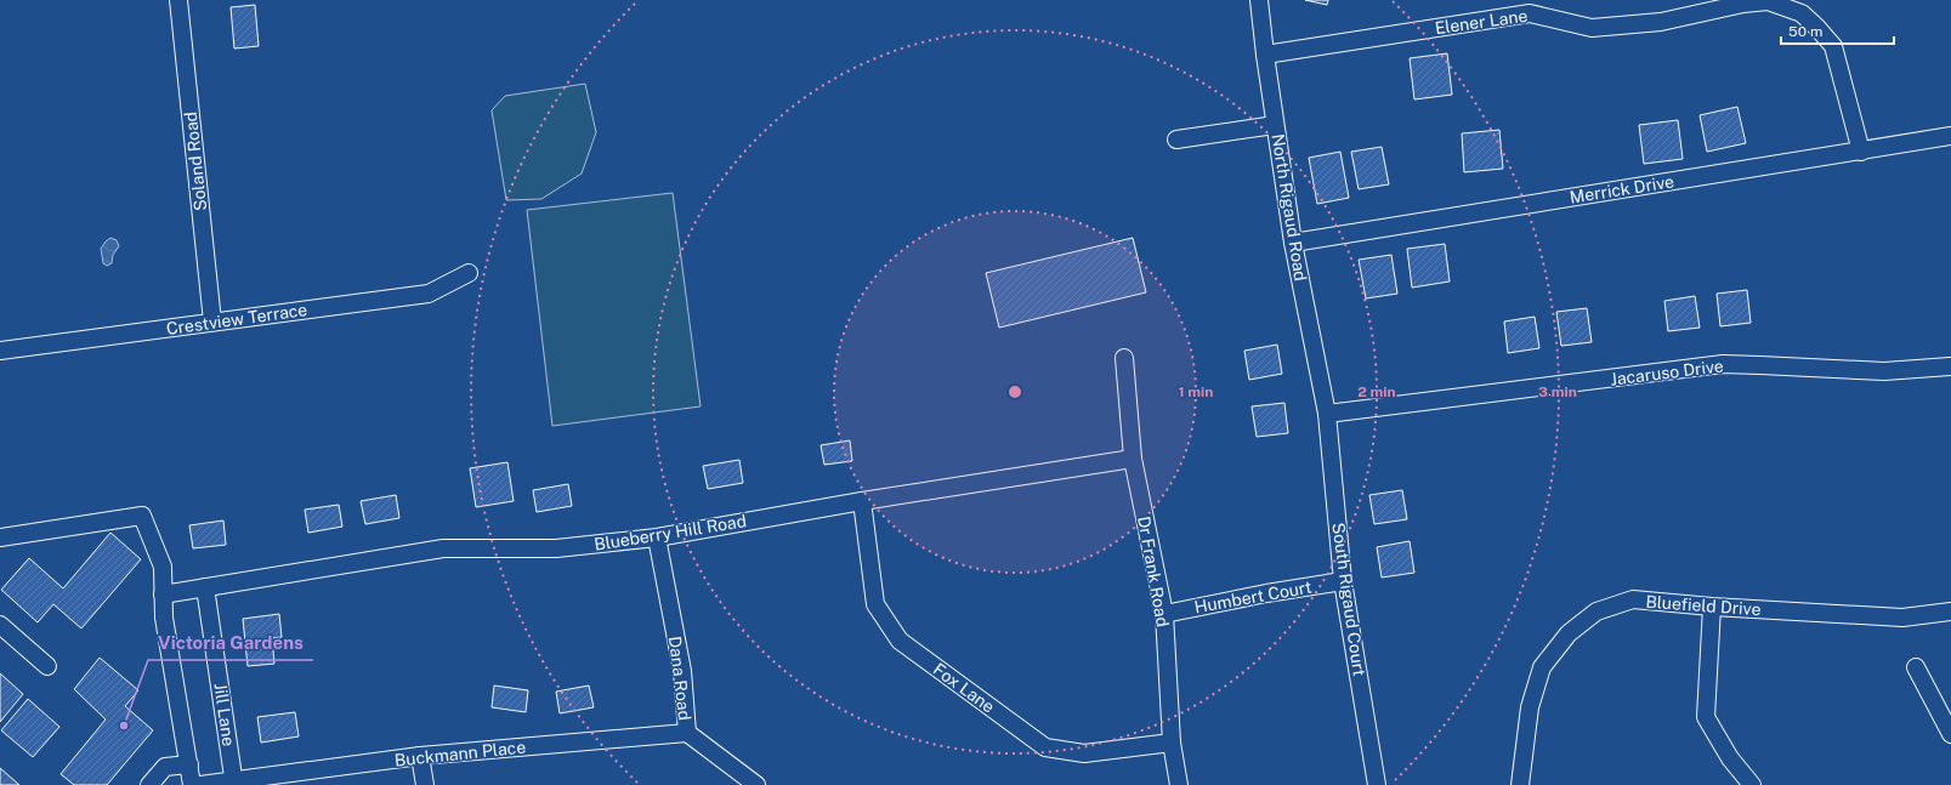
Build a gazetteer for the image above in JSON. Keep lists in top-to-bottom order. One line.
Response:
{"streets":{"street":["Elener Lane","Soland Road","Merrick Drive","North Rigaud Road","Crestview Terrace","Jacaruso Drive","Blueberry Hill Road","Dr Frank Road","Humbert Court","South Rigaud Court","Bluefield Drive","Dana Road","Fox Lane","Jill Lane","Buckmann Place"]},"crossings":[["Elener Lane","Merrick Drive"],["Elener Lane","North Rigaud Road"],["Soland Road","Crestview Terrace"],["Merrick Drive","North Rigaud Road"],["North Rigaud Road","Jacaruso Drive"],["North Rigaud Road","South Rigaud Court"],["Jacaruso Drive","South Rigaud Court"],["Blueberry Hill Road","Dr Frank Road"],["Blueberry Hill Road","Dana Road"],["Blueberry Hill Road","Fox Lane"],["Blueberry Hill Road","Jill Lane"],["Dr Frank Road","Humbert Court"],["Dr Frank Road","Fox Lane"],["Humbert Court","South Rigaud Court"],["Dana Road","Buckmann Place"],["Jill Lane","Buckmann Place"]],"places":["Victoria Gardens"],"scale_bar":"50 m","rings":["1 min","2 min","3 min"]}
